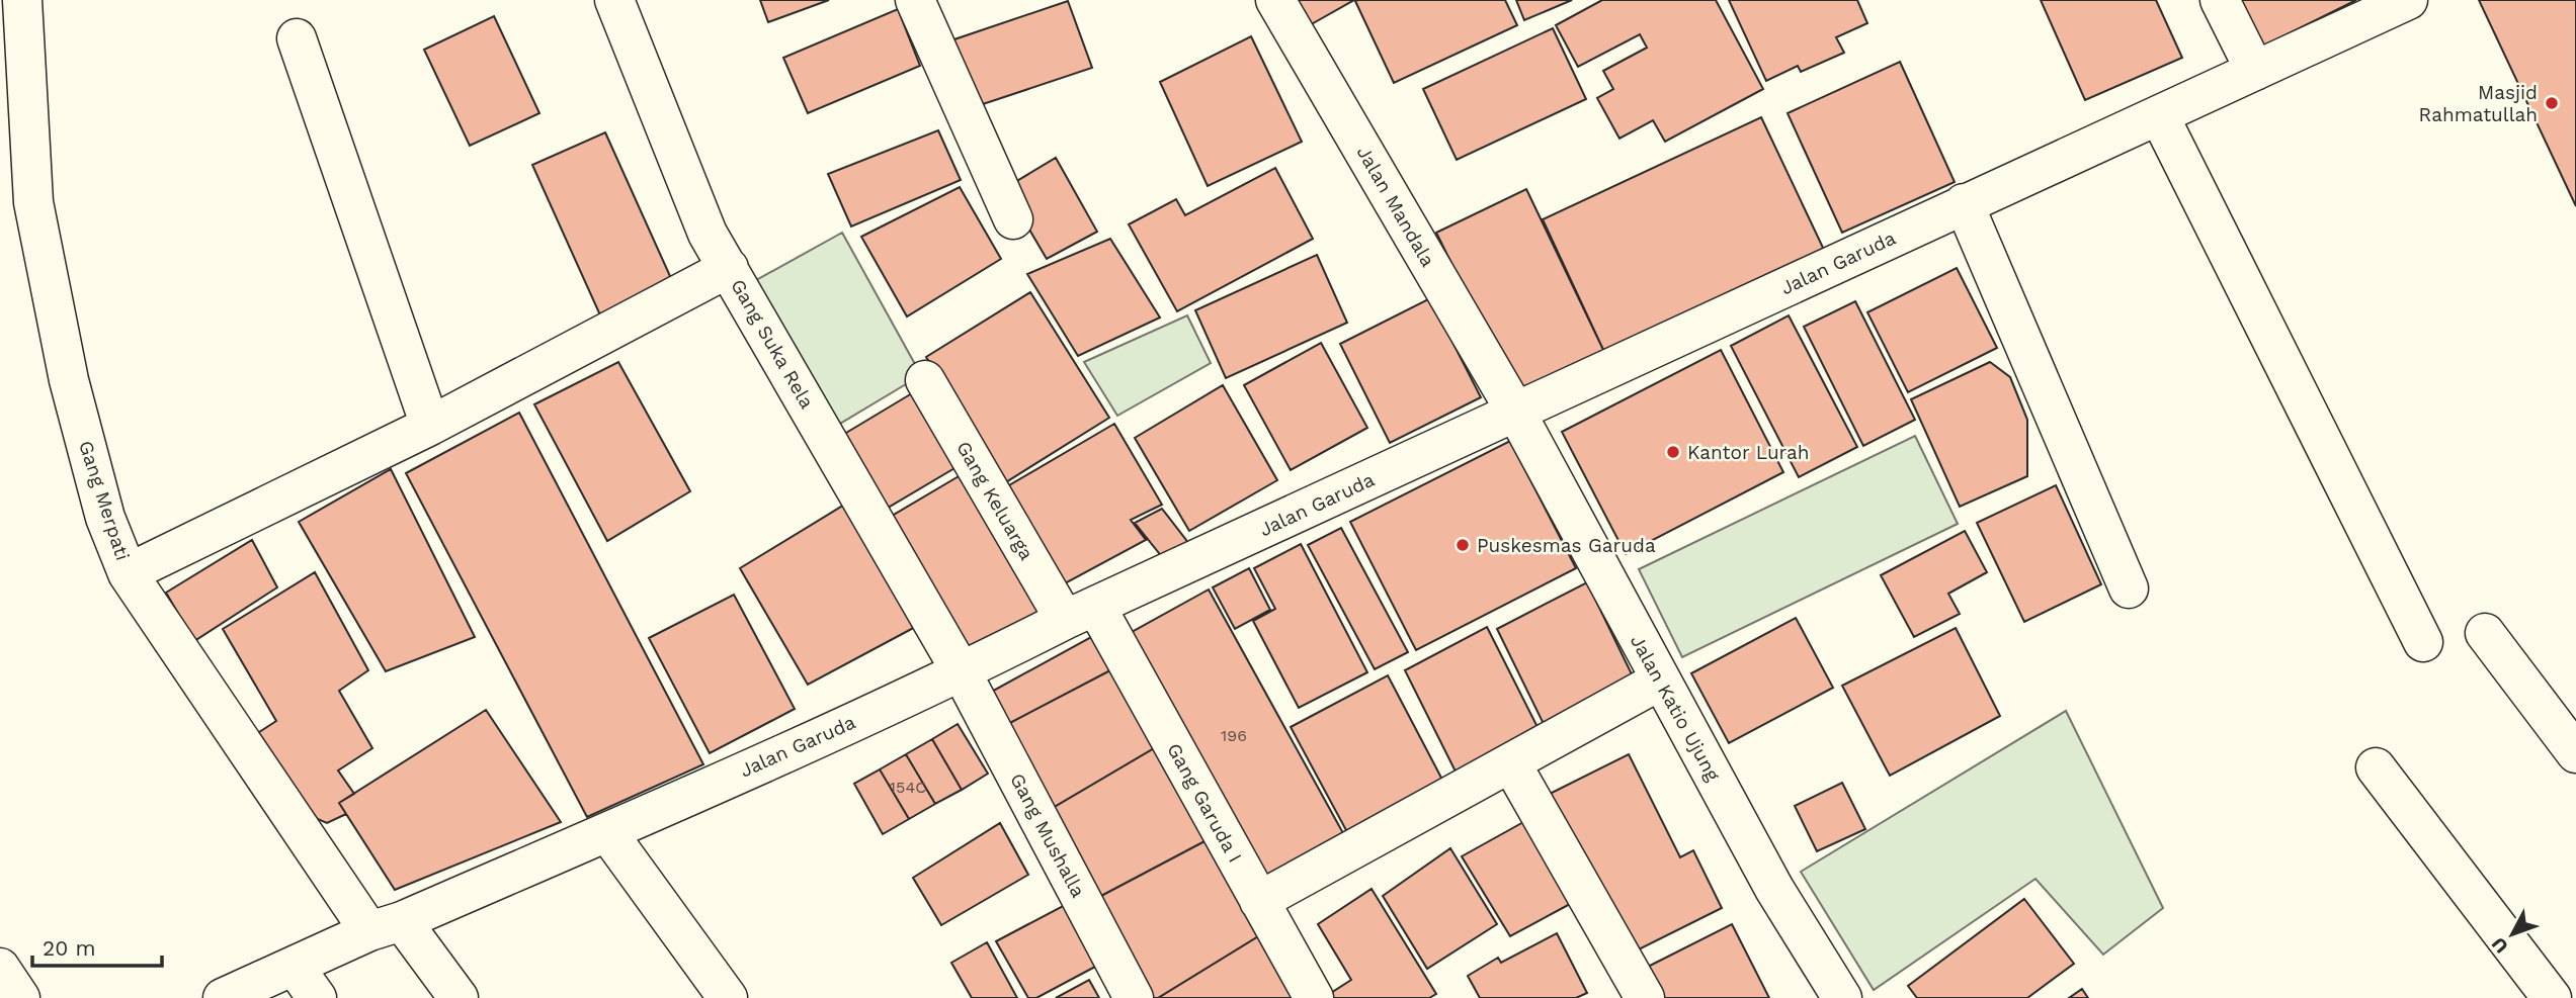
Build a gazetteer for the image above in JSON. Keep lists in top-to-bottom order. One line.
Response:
{"streets":{"street":["Jalan Mandala","Jalan Garuda","Gang Suka Rela","Gang Merpati","Gang Keluarga","Jalan Katio Ujung","Gang Garuda I","Gang Mushalla"]},"crossings":[["Jalan Mandala","Jalan Garuda"],["Jalan Mandala","Jalan Katio Ujung"],["Jalan Garuda","Gang Suka Rela"],["Jalan Garuda","Gang Merpati"],["Jalan Garuda","Gang Keluarga"],["Jalan Garuda","Jalan Katio Ujung"],["Jalan Garuda","Gang Garuda I"],["Jalan Garuda","Gang Mushalla"],["Gang Suka Rela","Gang Mushalla"],["Gang Keluarga","Gang Garuda I"]],"places":["Masjid Rahmatullah","Kantor Lurah","Puskesmas Garuda"],"house_numbers":["196","154C"],"scale_bar":"20 m","north":"bottom left"}
